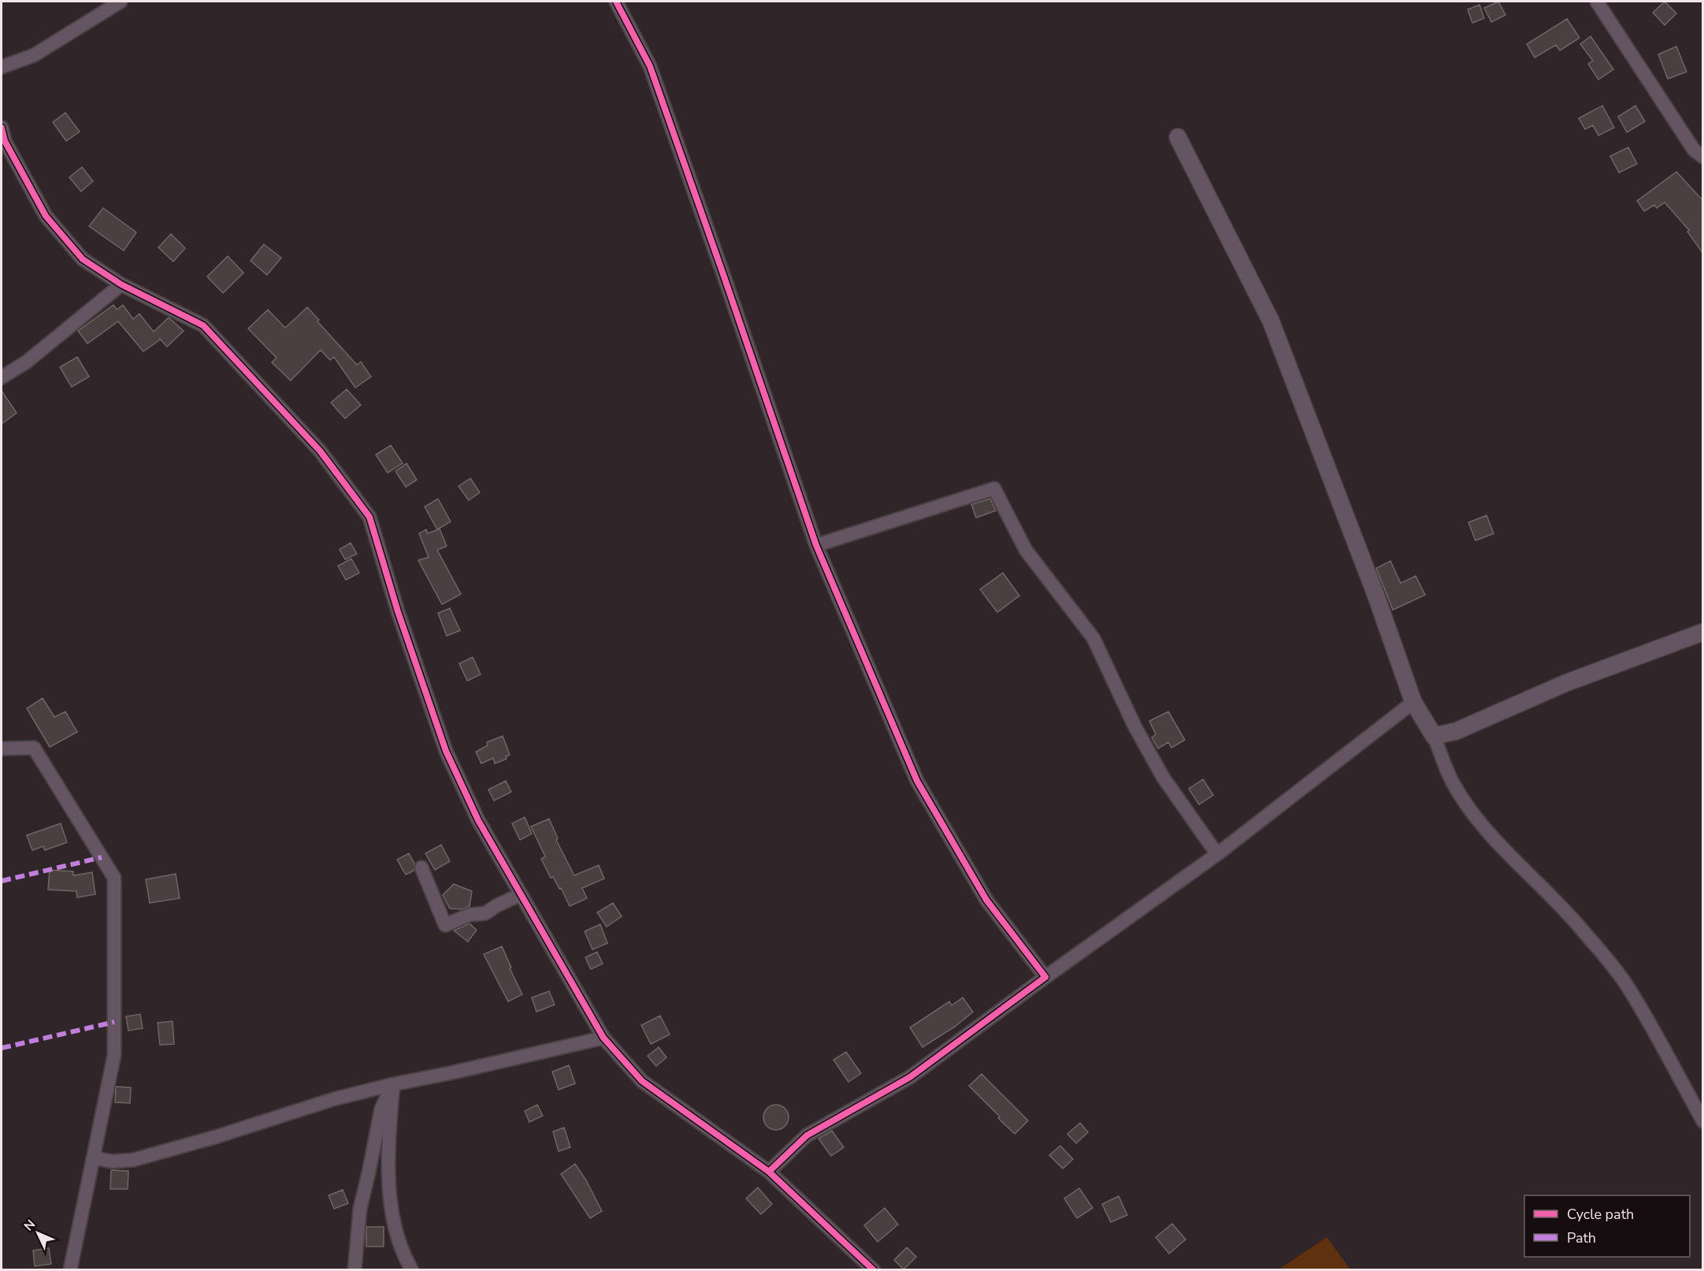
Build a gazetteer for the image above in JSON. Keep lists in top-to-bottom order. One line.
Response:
{"legend":["Cycle path","Path"],"north":"top left"}
